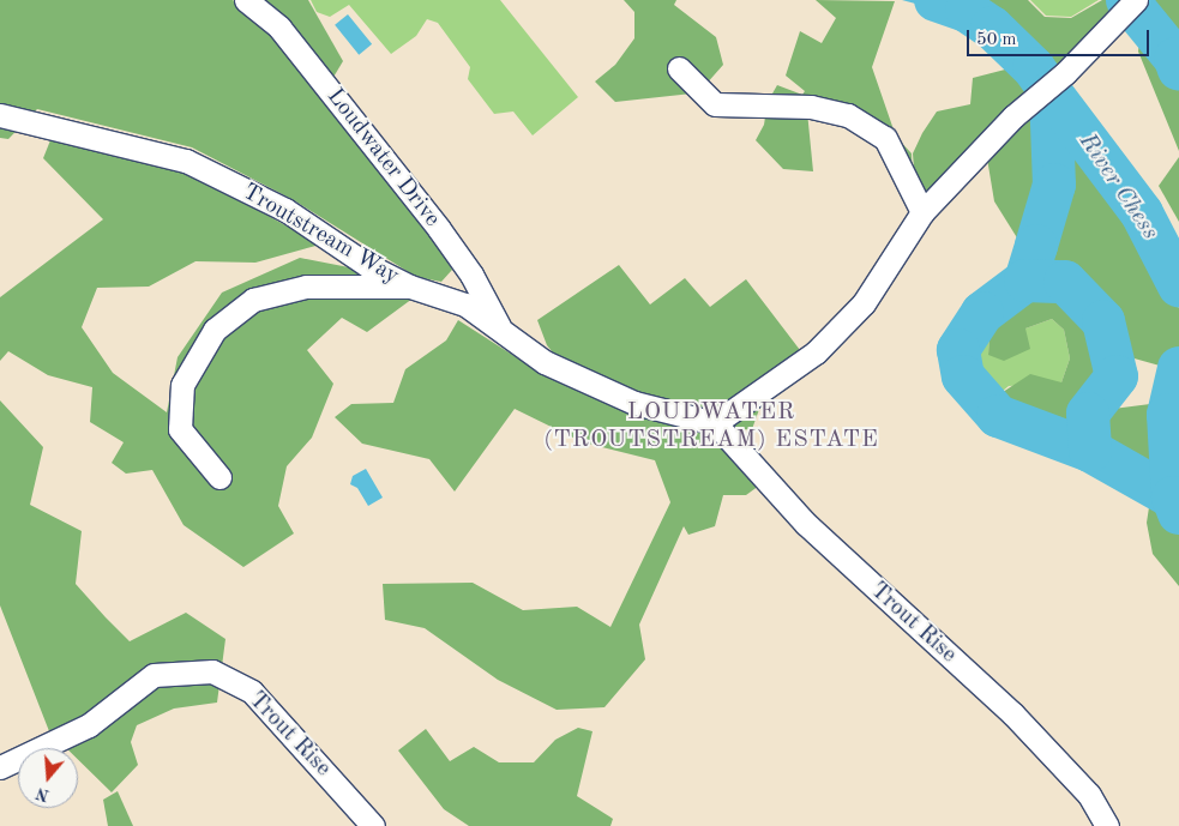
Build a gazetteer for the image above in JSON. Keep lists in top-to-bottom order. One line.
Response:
{"streets":{"street":["Loudwater Drive","Troutstream Way","Trout Rise"]},"crossings":[["Loudwater Drive","Troutstream Way"],["Troutstream Way","Trout Rise"]],"districts":["LOUDWATER (TROUTSTREAM) ESTATE"],"water":["River Chess"],"scale_bar":"50 m","north":"bottom"}
